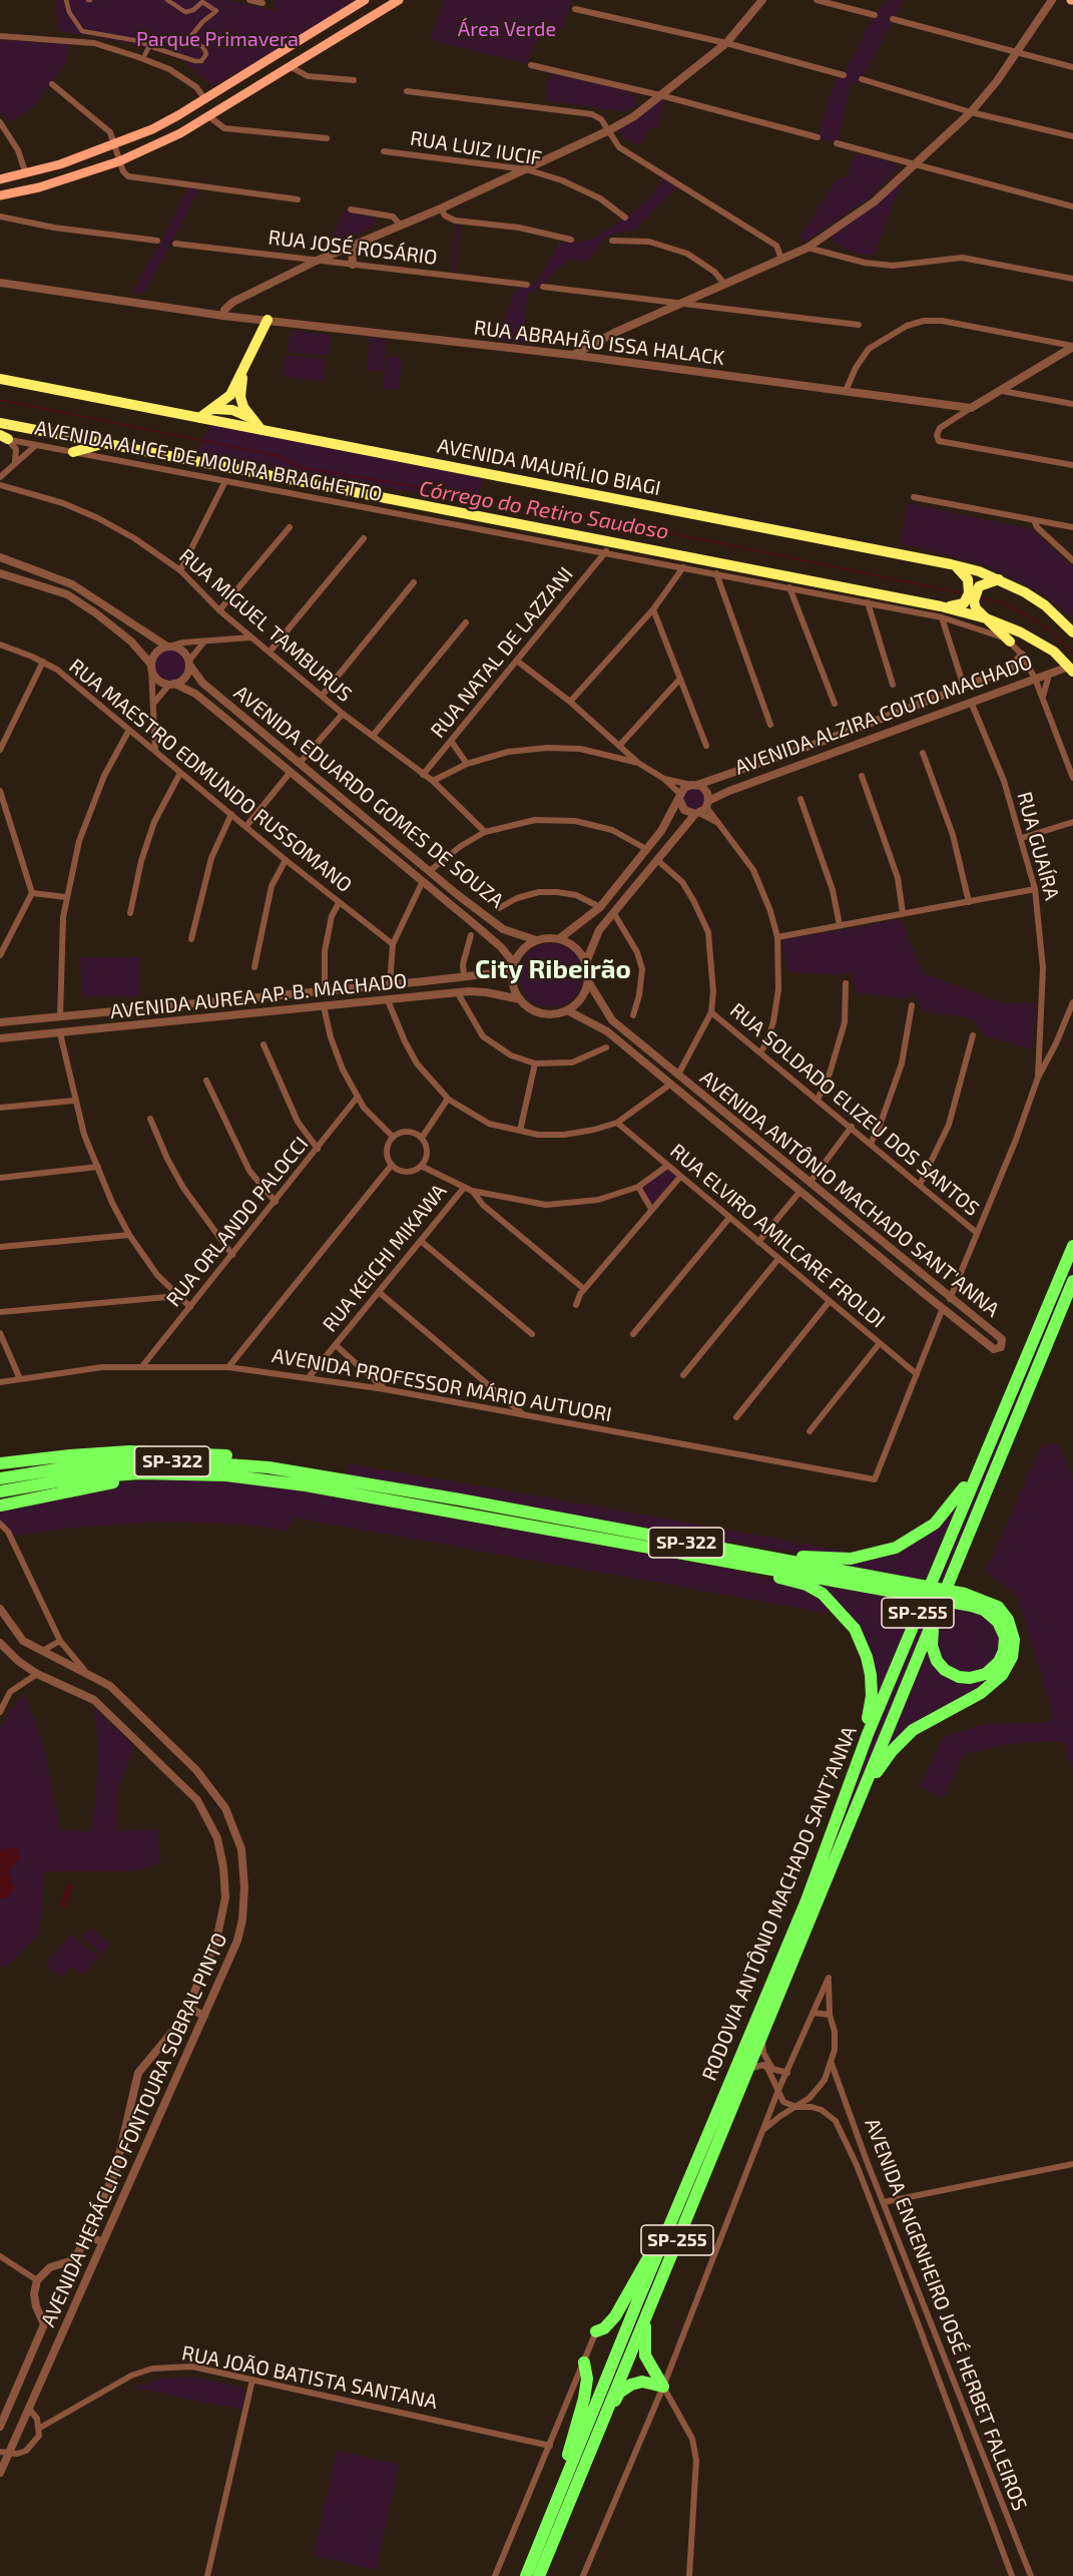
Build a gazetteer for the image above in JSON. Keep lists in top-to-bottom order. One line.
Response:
{"streets":{"highway":["SP-322","SP-255","RODOVIA ANTÔNIO MACHADO SANT'ANNA"],"main road":["AVENIDA MAURÍLIO BIAGI"],"street":["RUA LUIZ IUCIF","RUA JOSÉ ROSÁRIO","RUA ABRAHÃO ISSA HALACK","AVENIDA ALICE DE MOURA BRAGHETTO","RUA MIGUEL TAMBURUS","RUA NATAL DE LAZZANI","AVENIDA ALZIRA COUTO MACHADO","RUA MAESTRO EDMUNDO RUSSOMANO","AVENIDA EDUARDO GOMES DE SOUZA","RUA GUAÍRA","AVENIDA AUREA AP. B. MACHADO","RUA SOLDADO ELIZEU DOS SANTOS","AVENIDA ANTÔNIO MACHADO SANT'ANNA","RUA ORLANDO PALOCCI","RUA ELVIRO AMILCARE FROLDI","RUA KEICHI MIKAWA","AVENIDA PROFESSOR MÁRIO AUTUORI","AVENIDA HERÁCLITO FONTOURA SOBRAL PINTO","AVENIDA ENGENHEIRO JOSÉ HERBET FALEIROS","RUA JOÃO BATISTA SANTANA"]},"crossings":[["AVENIDA ALICE DE MOURA BRAGHETTO","RUA NATAL DE LAZZANI"],["RUA MIGUEL TAMBURUS","RUA NATAL DE LAZZANI"],["AVENIDA ALZIRA COUTO MACHADO","AVENIDA EDUARDO GOMES DE SOUZA"],["AVENIDA ALZIRA COUTO MACHADO","RUA GUAÍRA"],["AVENIDA ALZIRA COUTO MACHADO","AVENIDA AUREA AP. B. MACHADO"],["AVENIDA ALZIRA COUTO MACHADO","AVENIDA ANTÔNIO MACHADO SANT'ANNA"],["AVENIDA EDUARDO GOMES DE SOUZA","AVENIDA AUREA AP. B. MACHADO"],["AVENIDA EDUARDO GOMES DE SOUZA","AVENIDA ANTÔNIO MACHADO SANT'ANNA"],["AVENIDA AUREA AP. B. MACHADO","AVENIDA ANTÔNIO MACHADO SANT'ANNA"],["RUA ORLANDO PALOCCI","AVENIDA PROFESSOR MÁRIO AUTUORI"],["RUA ELVIRO AMILCARE FROLDI","AVENIDA PROFESSOR MÁRIO AUTUORI"],["RUA KEICHI MIKAWA","AVENIDA PROFESSOR MÁRIO AUTUORI"]],"districts":["City Ribeirão"],"water":["Córrego do Retiro Saudoso"],"parks":["Área Verde","Parque Primavera"]}
